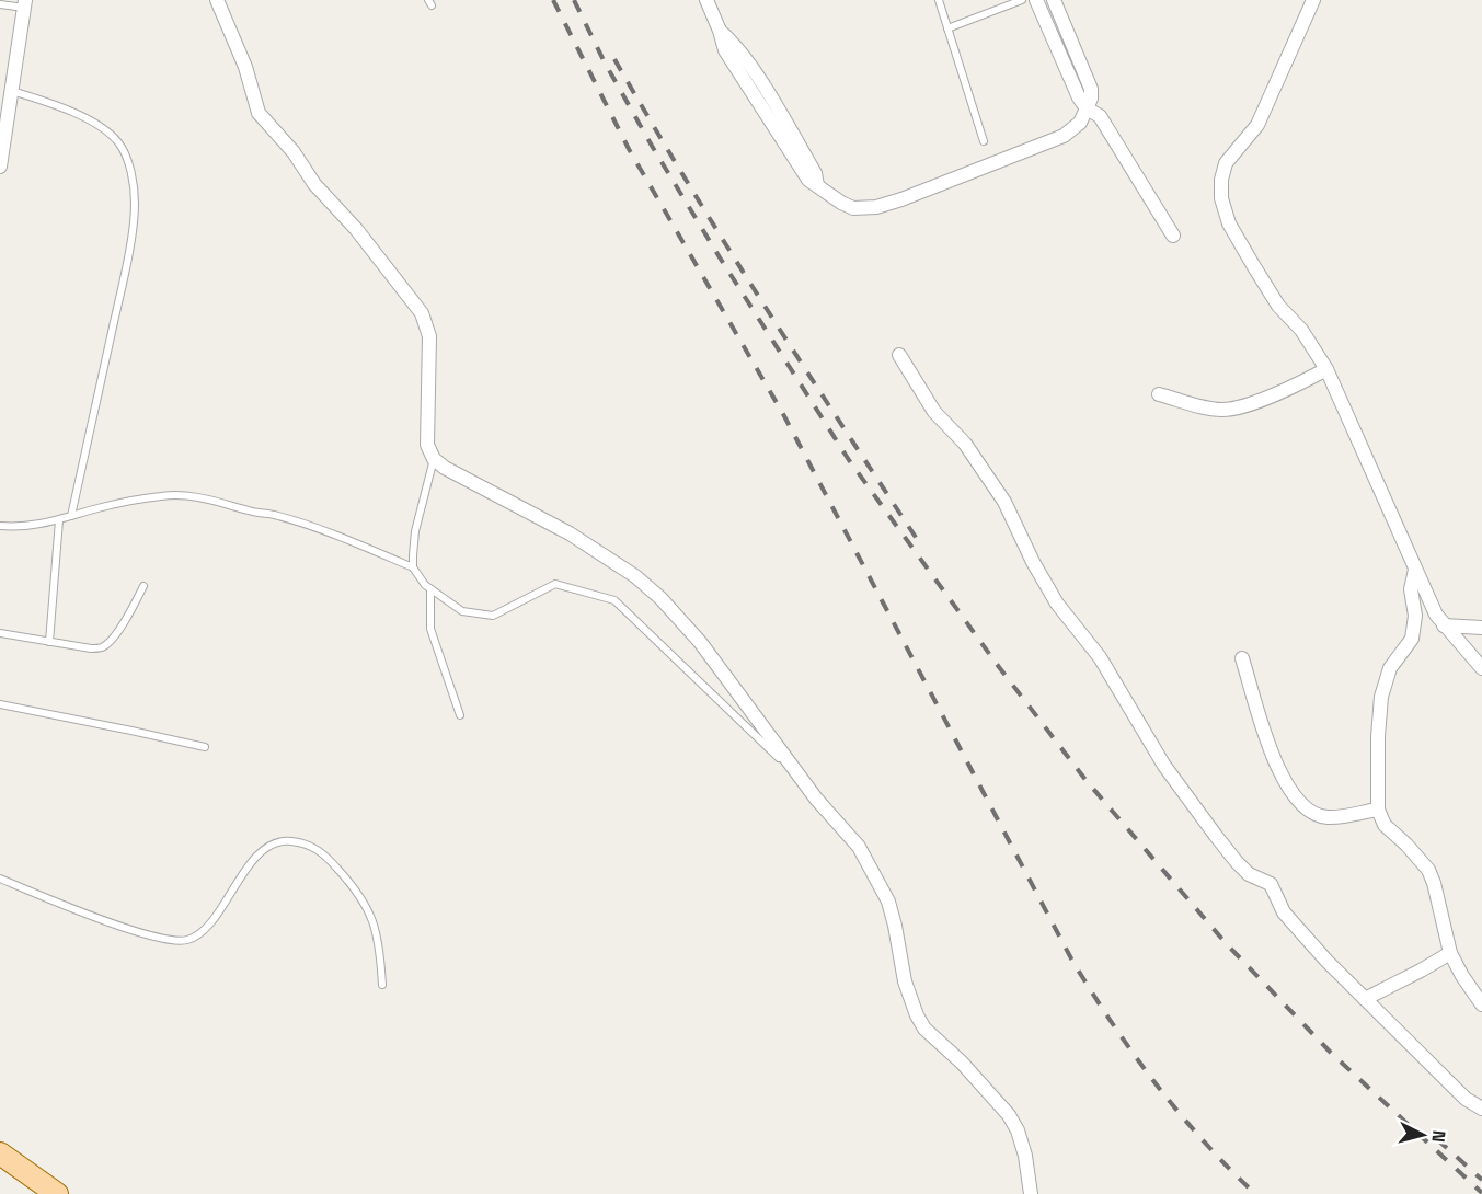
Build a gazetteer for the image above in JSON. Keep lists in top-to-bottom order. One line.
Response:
{"north":"right"}
